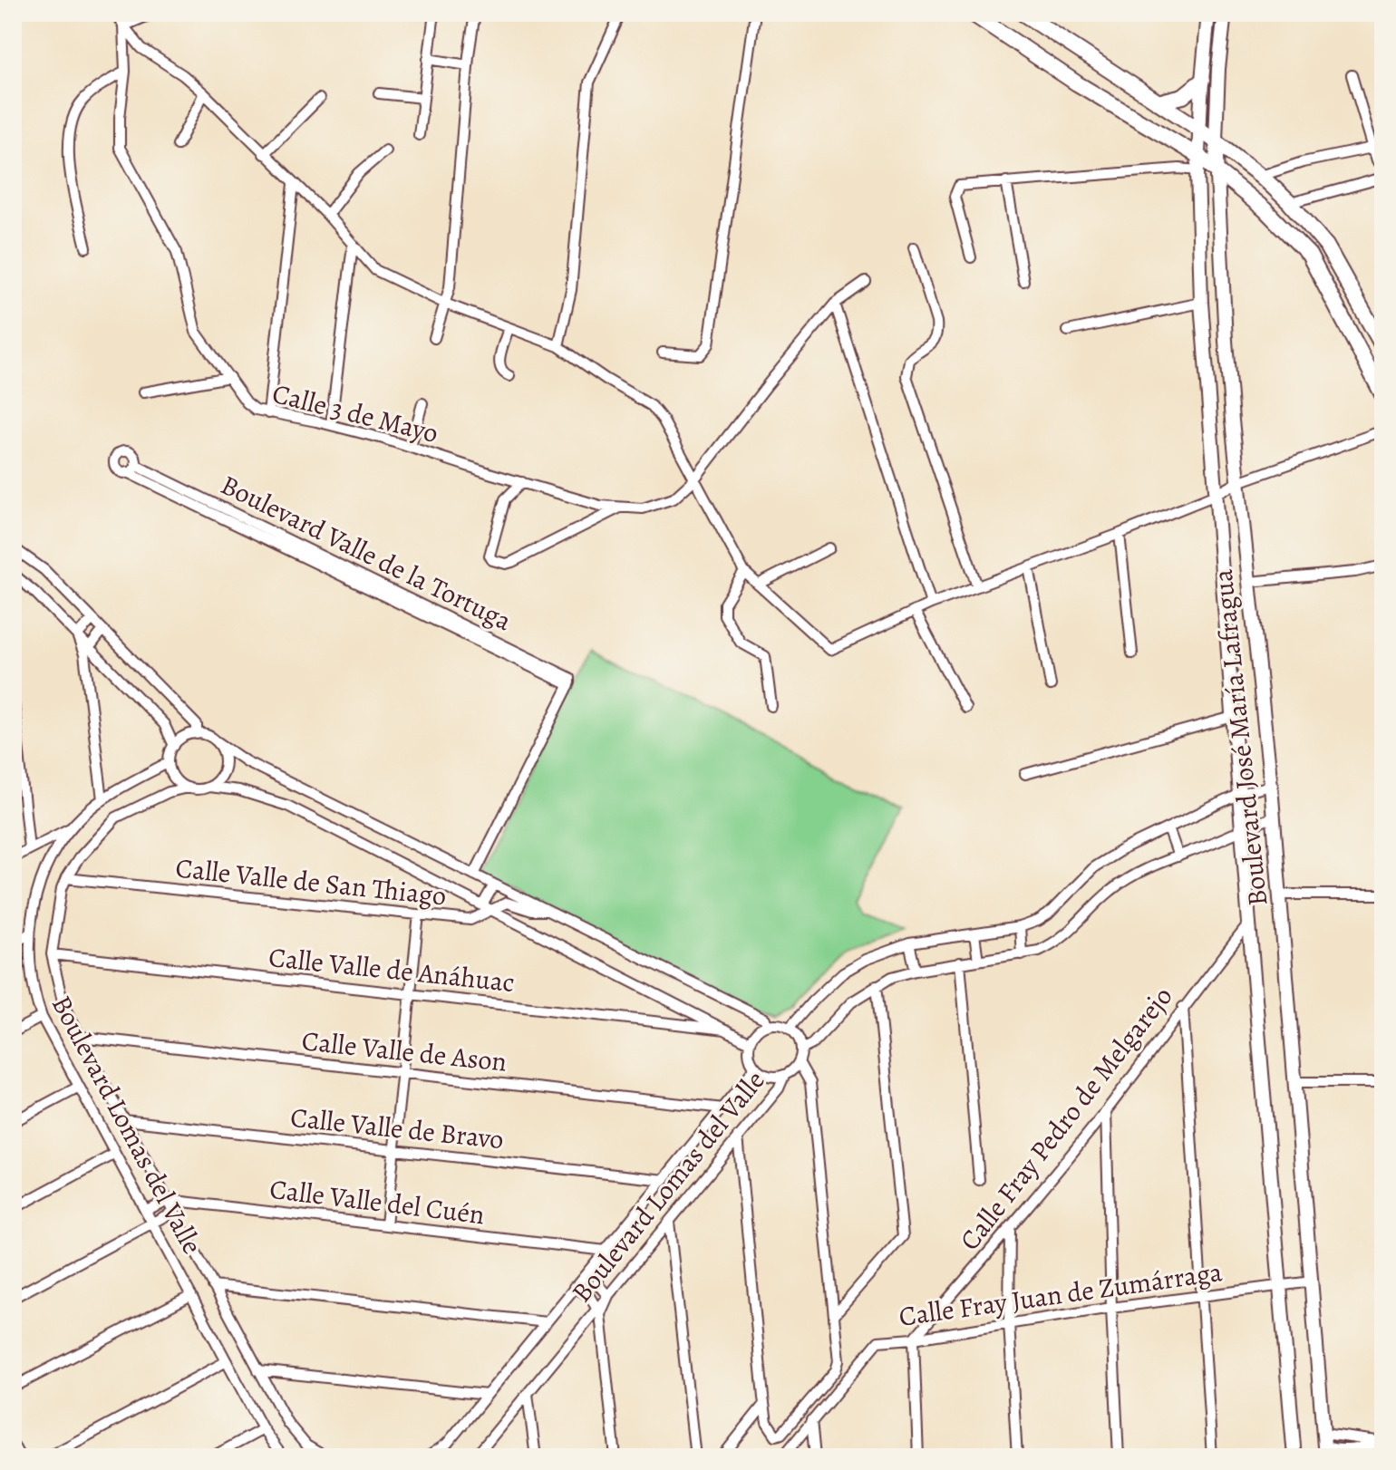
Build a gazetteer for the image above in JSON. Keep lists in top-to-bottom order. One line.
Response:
{"streets":{"main road":["Boulevard José María Lafragua"],"street":["Calle 3 de Mayo","Boulevard Valle de la Tortuga","Calle Valle de San Thiago","Calle Valle de Anáhuac","Calle Valle de Ason","Calle Fray Pedro de Melgarejo","Boulevard Lomas del Valle","Calle Valle de Bravo","Calle Valle del Cuén","Calle Fray Juan de Zumárraga"]},"crossings":[["Boulevard José María Lafragua","Calle Fray Pedro de Melgarejo"],["Boulevard José María Lafragua","Calle Fray Juan de Zumárraga"],["Calle Valle de San Thiago","Boulevard Lomas del Valle"],["Calle Valle de Anáhuac","Boulevard Lomas del Valle"],["Calle Valle de Ason","Boulevard Lomas del Valle"],["Calle Fray Pedro de Melgarejo","Calle Fray Juan de Zumárraga"],["Boulevard Lomas del Valle","Calle Valle de Bravo"],["Boulevard Lomas del Valle","Calle Valle del Cuén"]]}
